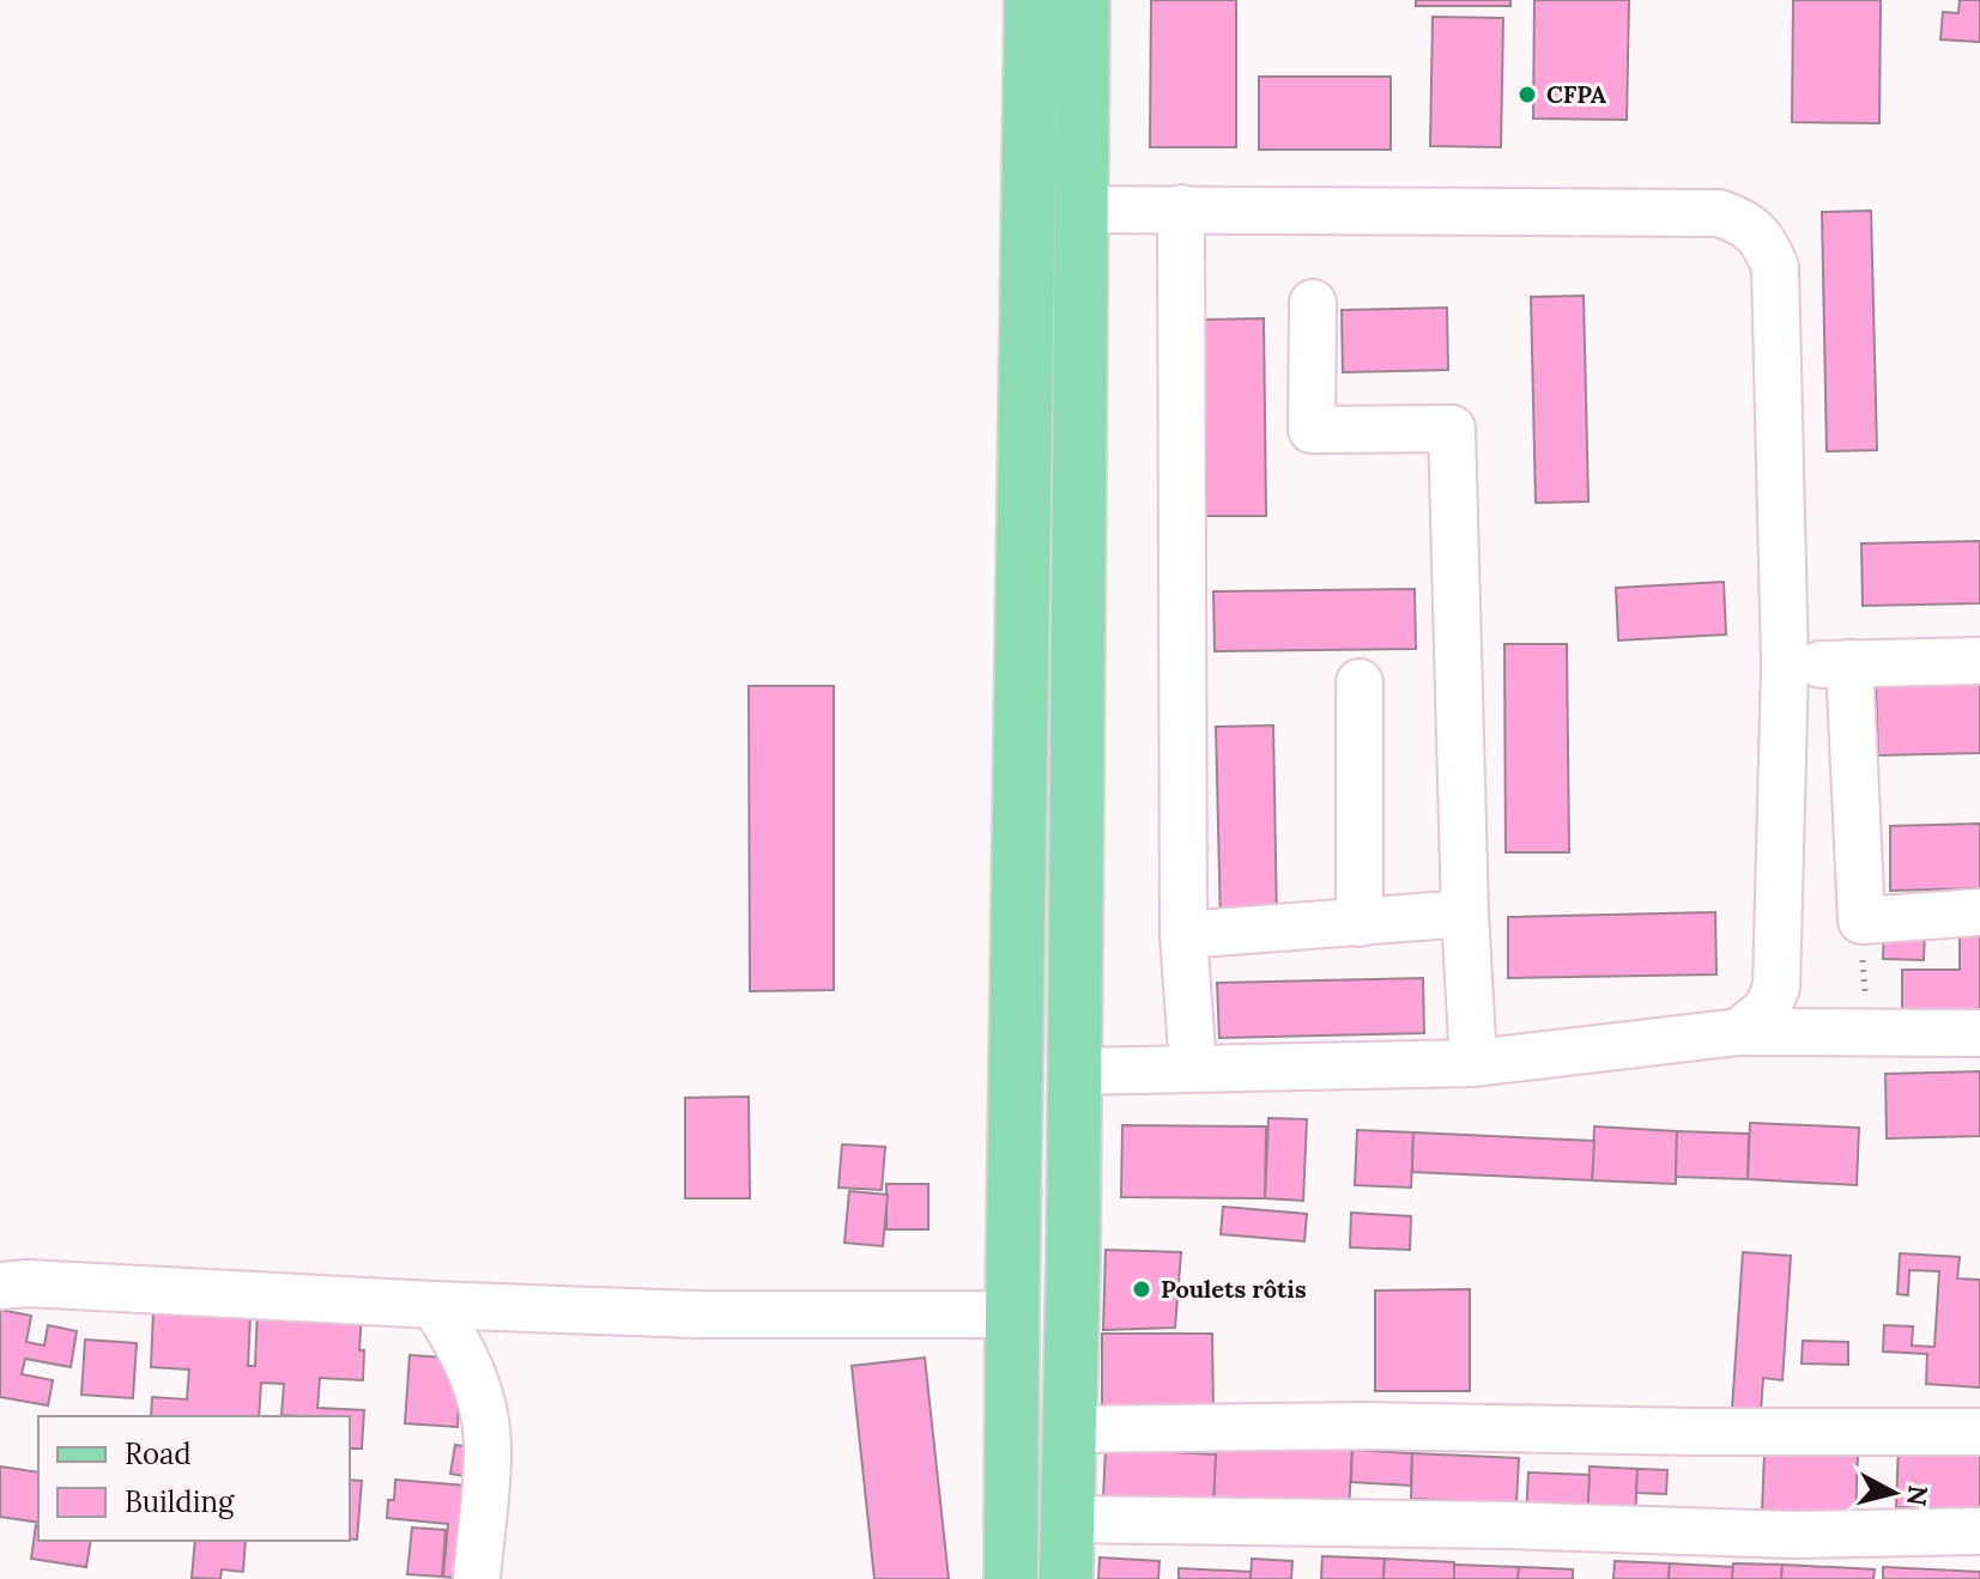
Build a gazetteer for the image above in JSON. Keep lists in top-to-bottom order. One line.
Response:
{"places":["CFPA","Poulets rôtis"],"legend":["Road","Building"],"north":"right"}
